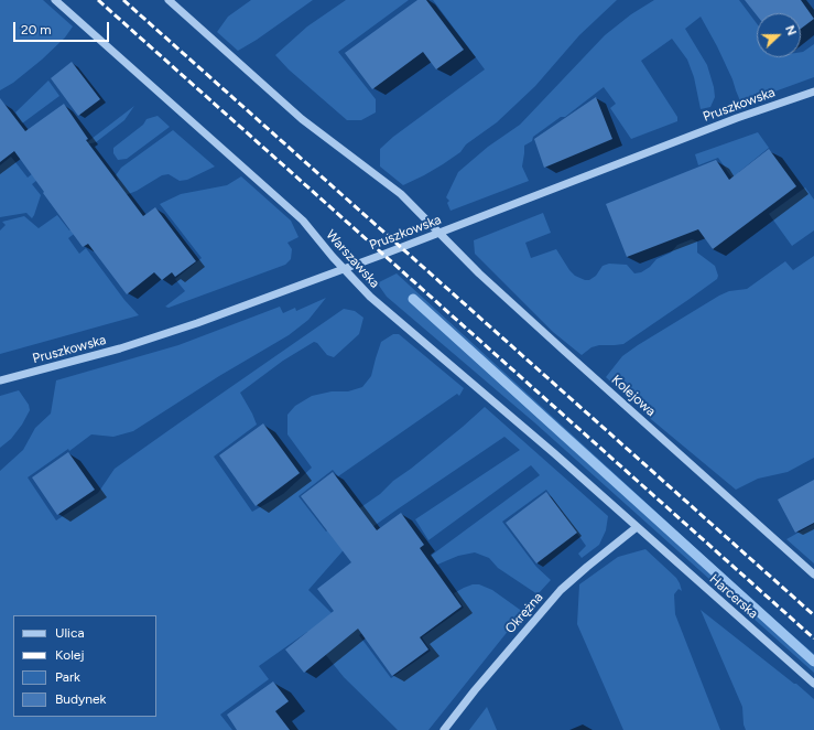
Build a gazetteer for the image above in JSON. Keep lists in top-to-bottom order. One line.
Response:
{"streets":{"street":["Pruszkowska","Warszawska","Kolejowa","Harcerska","Okrężna"]},"crossings":[["Pruszkowska","Warszawska"],["Pruszkowska","Kolejowa"],["Warszawska","Harcerska"],["Warszawska","Okrężna"],["Harcerska","Okrężna"]],"legend":["Ulica","Kolej","Park","Budynek"],"scale_bar":"20 m","north":"right"}
